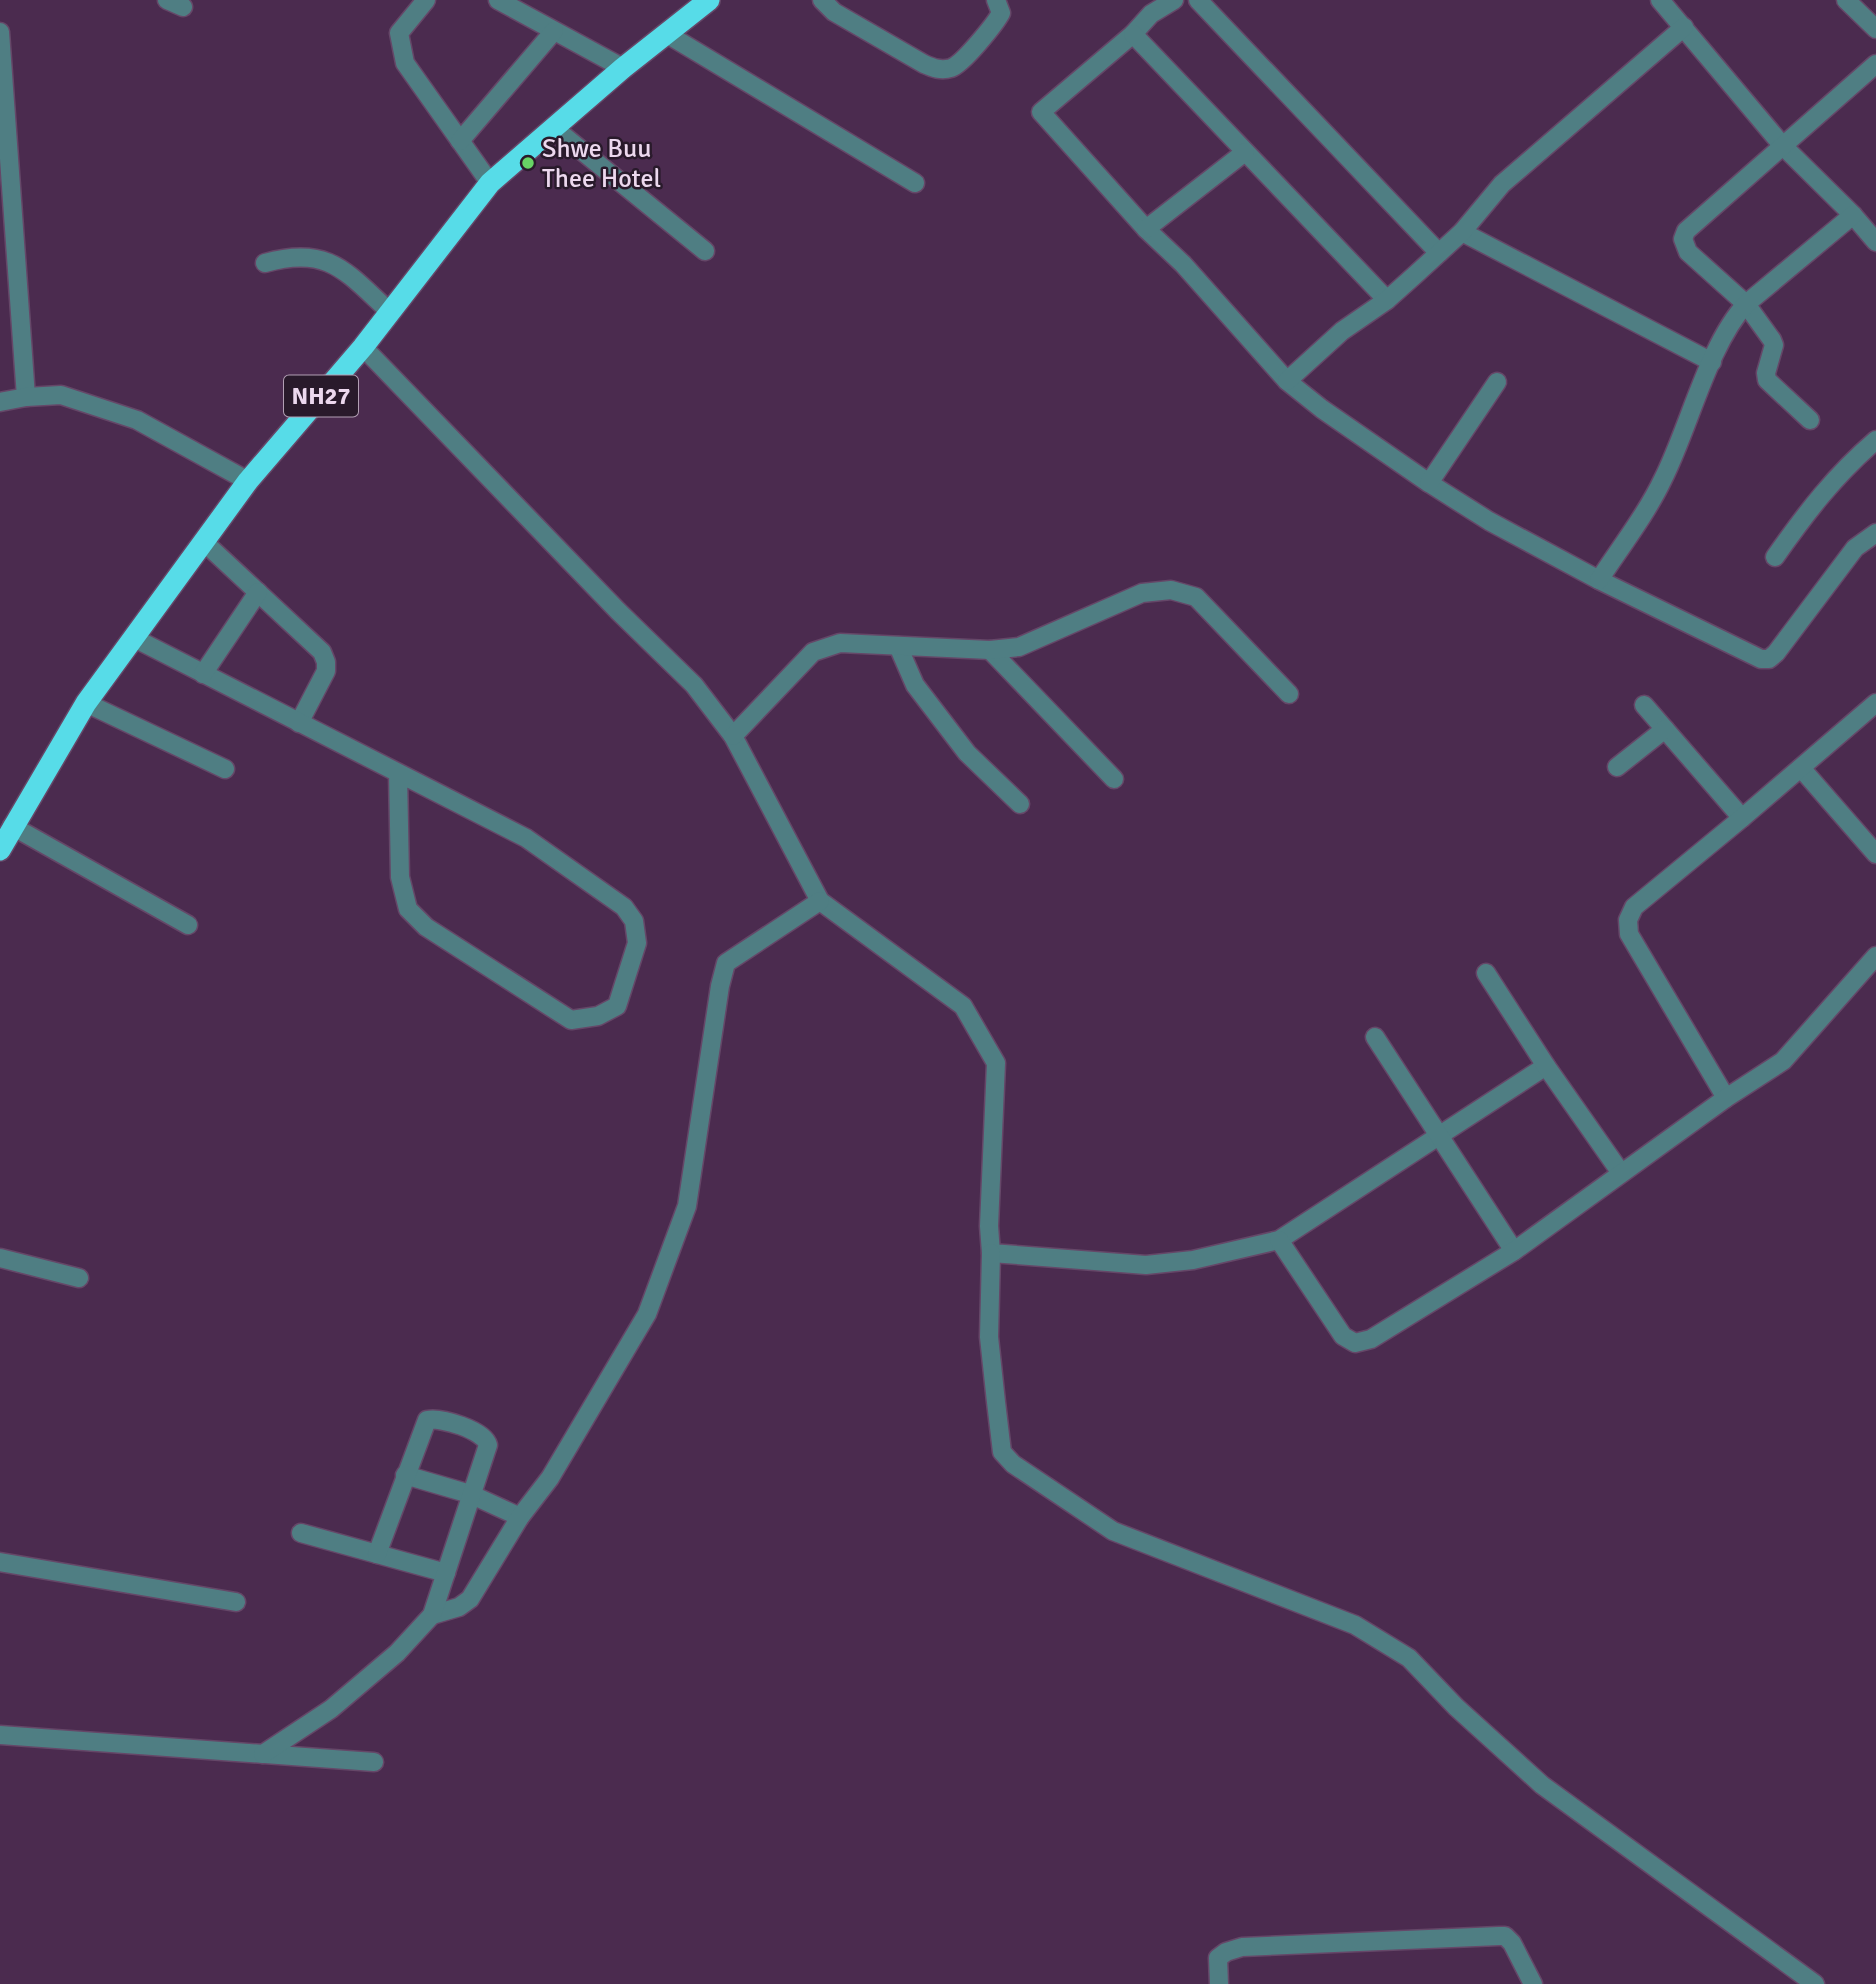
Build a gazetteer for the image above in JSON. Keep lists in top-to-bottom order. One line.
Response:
{"streets":{"highway":["NH27"]},"places":["Shwe Buu Thee Hotel"]}
